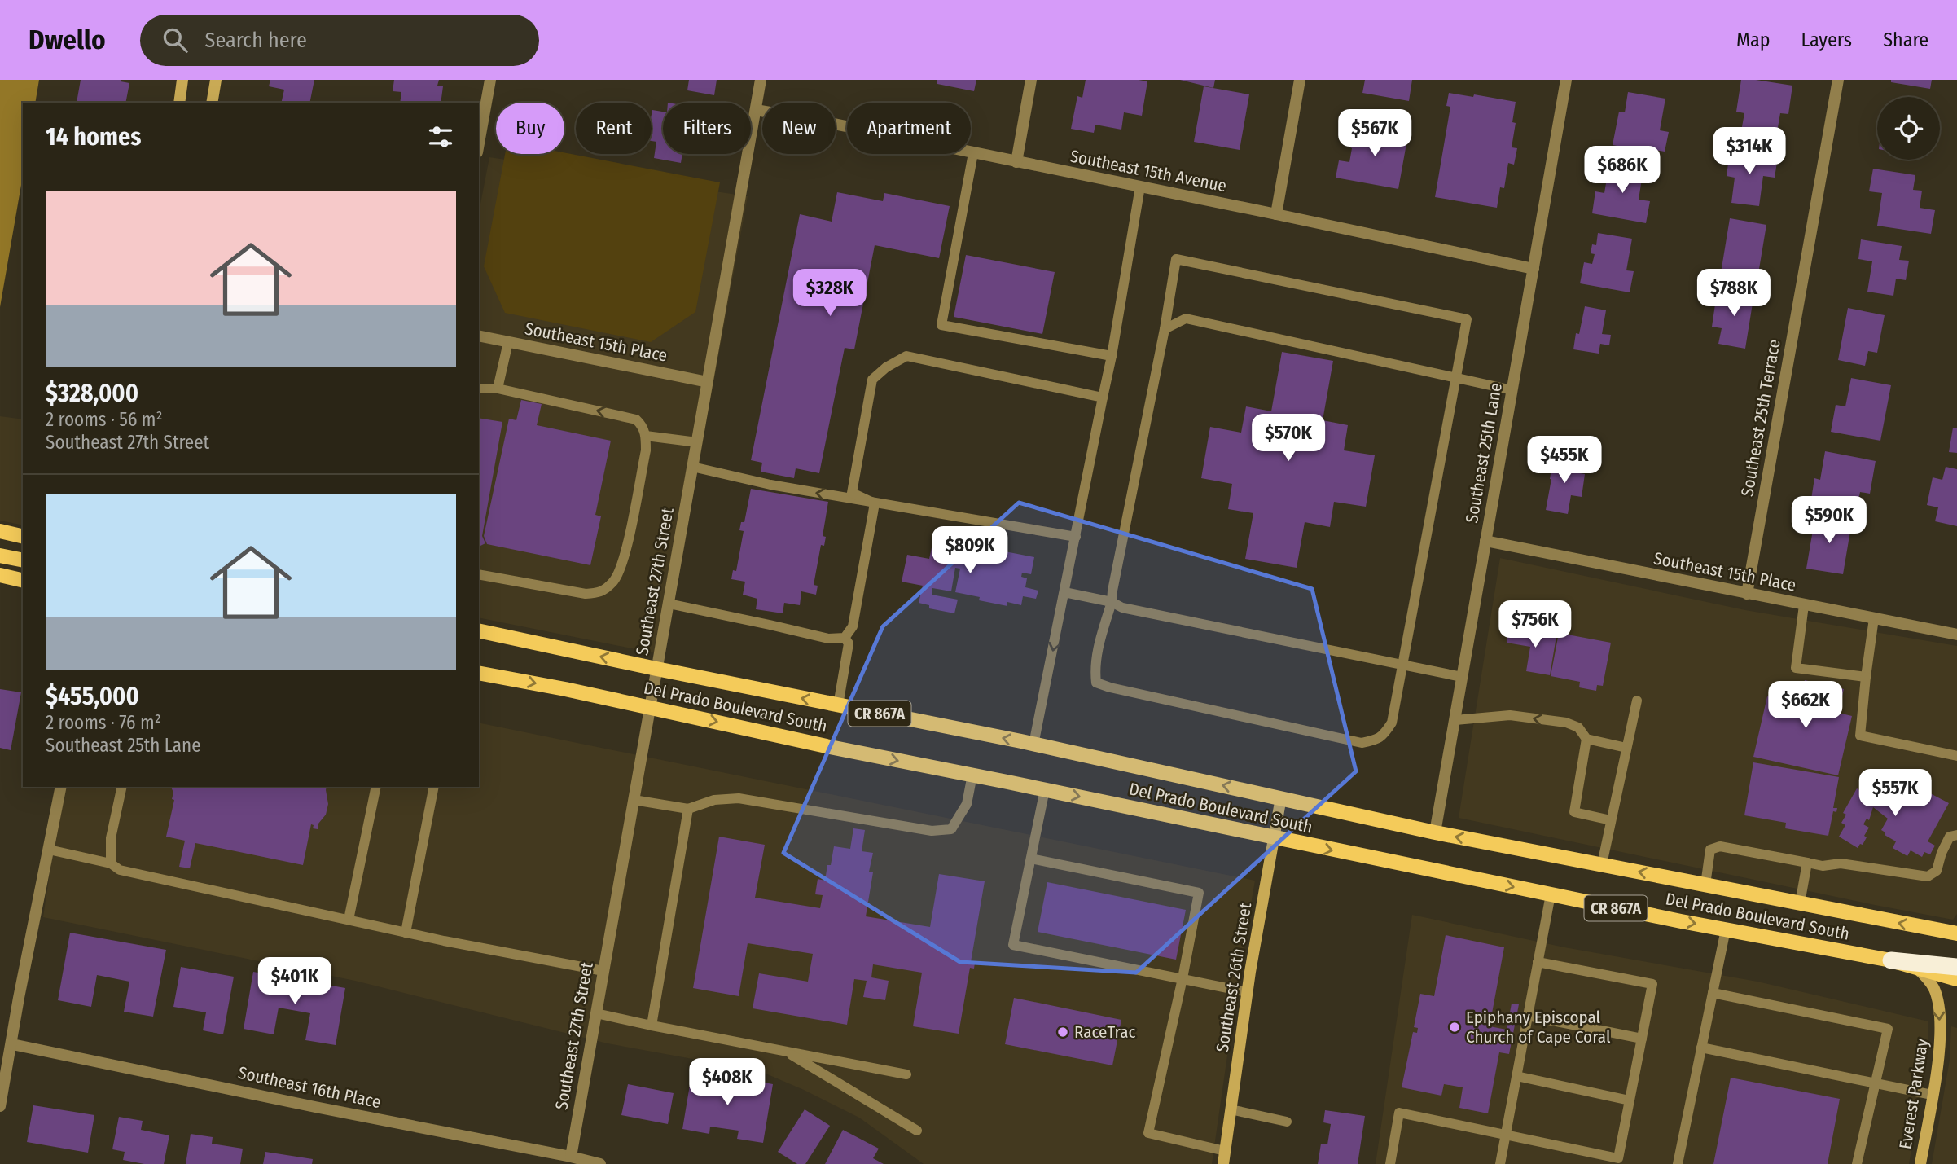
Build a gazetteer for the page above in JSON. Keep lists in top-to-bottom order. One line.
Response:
{"streets":{"main road":["Del Prado Boulevard South","CR 867A"],"street":["Southeast 15th Avenue","Southeast 15th Place","Southeast 25th Terrace","Southeast 25th Lane","Southeast 27th Street","Southeast 26th Street","Southeast 16th Place","Everest Parkway"]},"crossings":[["Southeast 15th Avenue","Southeast 25th Lane"],["Southeast 15th Avenue","Southeast 27th Street"],["Southeast 15th Place","Southeast 25th Terrace"],["Southeast 15th Place","Southeast 25th Lane"],["Southeast 15th Place","Southeast 27th Street"],["Southeast 25th Lane","Del Prado Boulevard South"],["Southeast 27th Street","Del Prado Boulevard South"],["Southeast 27th Street","Southeast 16th Place"],["Del Prado Boulevard South","Southeast 26th Street"],["Del Prado Boulevard South","Everest Parkway"]],"one_way":["Everest Parkway"],"places":["Epiphany Episcopal Church of Cape Coral","RaceTrac"],"page":{"header":"Dwello","search":"Search here","nav":["Map","Layers","Share"],"chip":["Buy","Rent","Filters","New","Apartment"],"heading":"14 homes","price":["$567K","$314K","$686K","$328K","$788K","$570K","$455K","$590K","$809K","$756K","$662K","$557K","$401K","$408K"],"list":[{"name":"$328,000","note":"2 rooms · 56 m² · Southeast 27th Street"},{"name":"$455,000","note":"2 rooms · 76 m² · Southeast 25th Lane"}]}}
